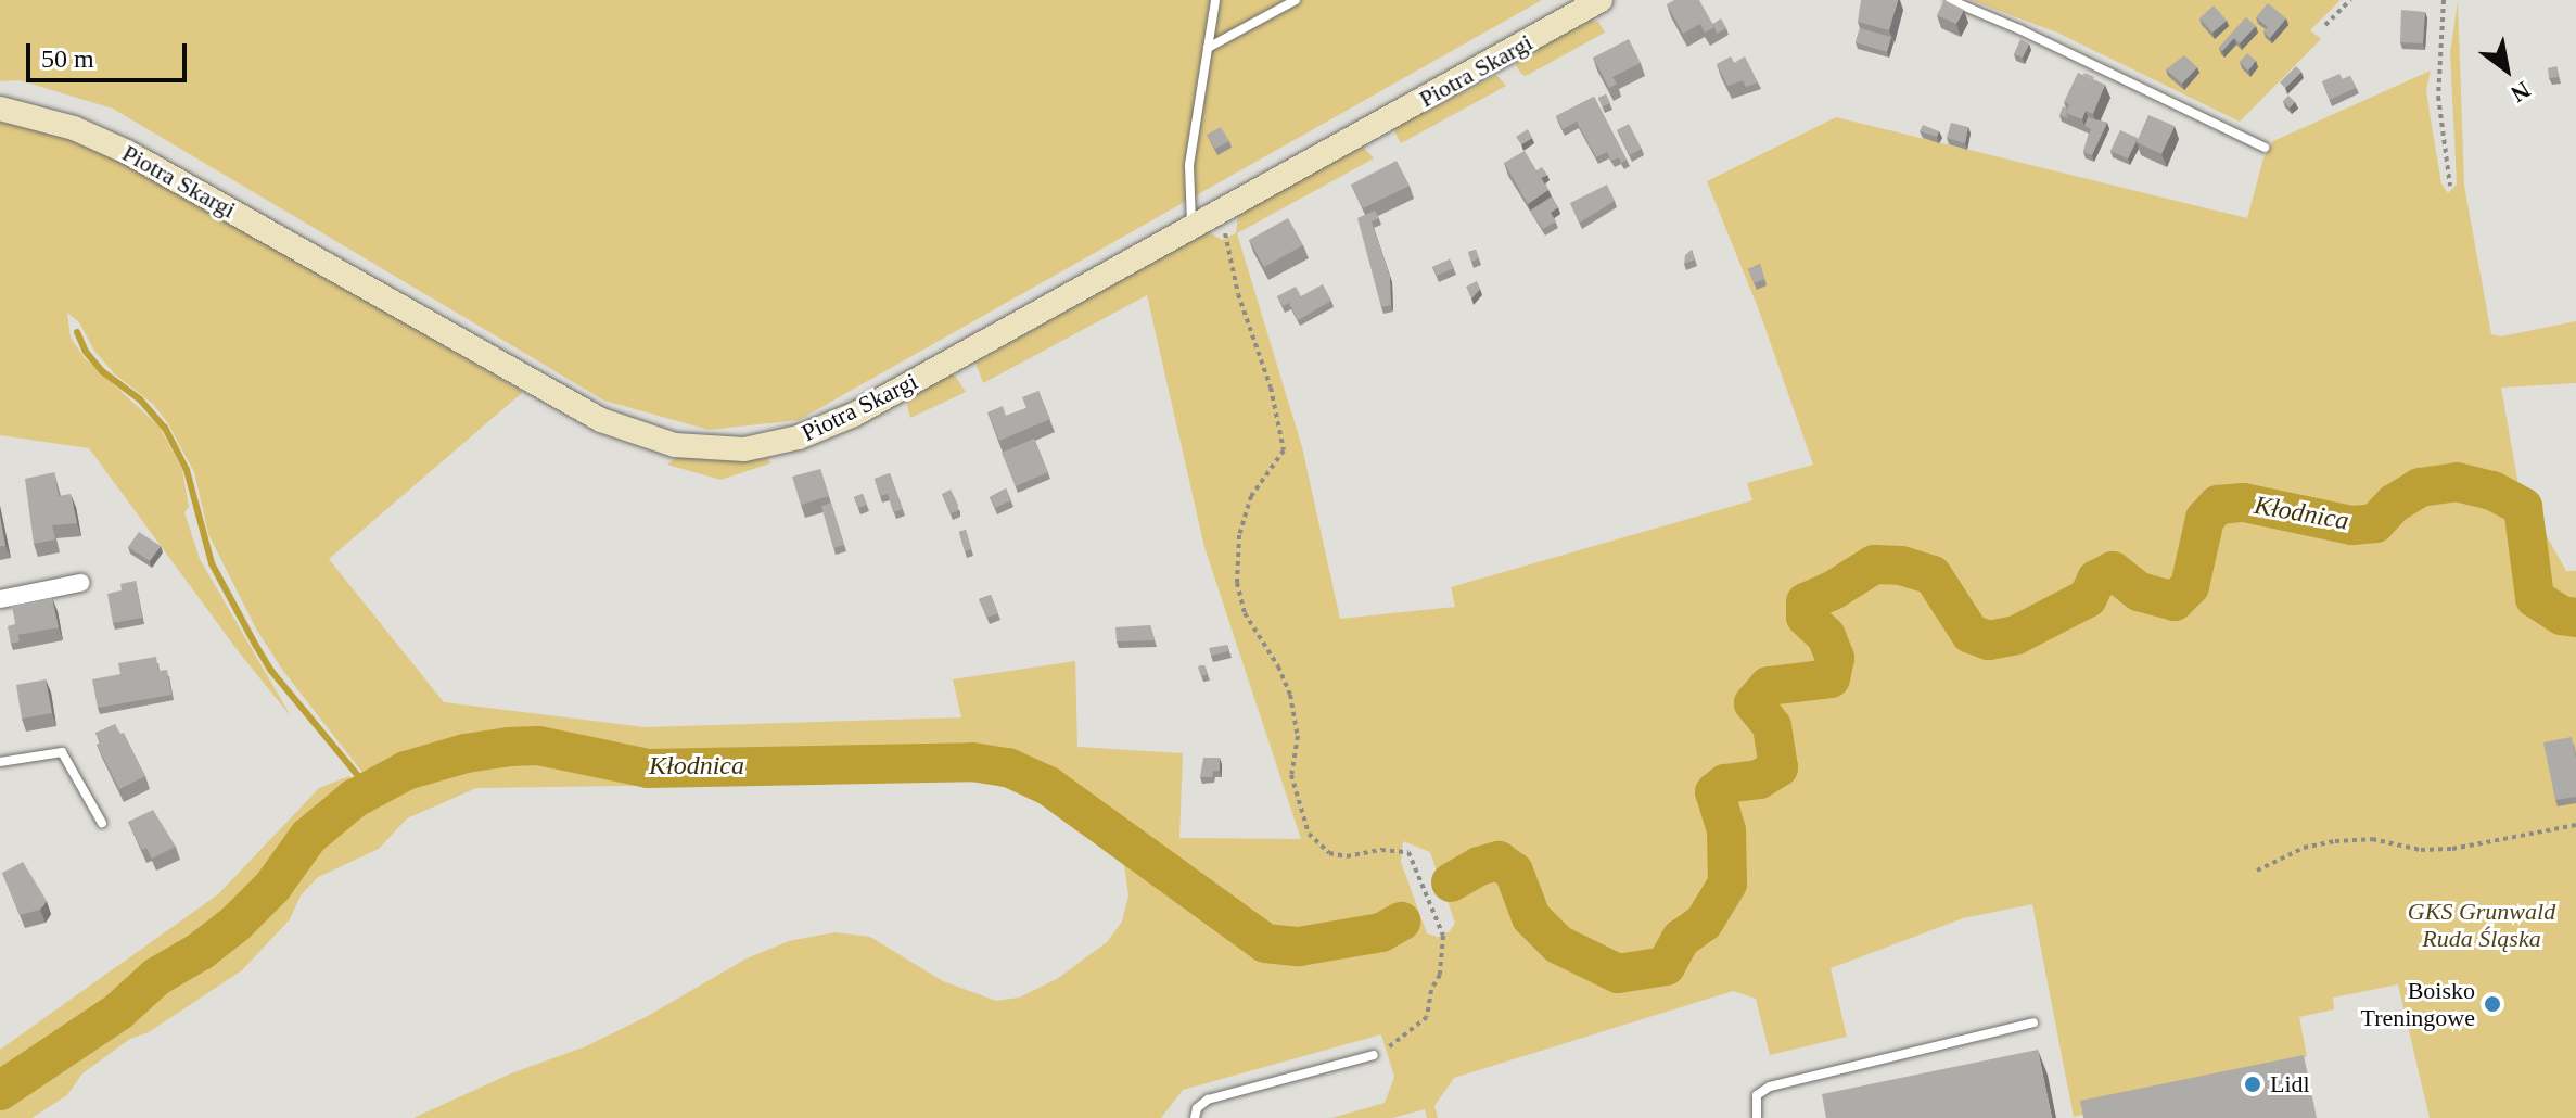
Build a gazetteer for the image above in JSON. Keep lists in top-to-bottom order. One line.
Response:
{"streets":{"street":["Piotra Skargi"]},"water":["Kłodnica"],"parks":["GKS Grunwald Ruda Śląska"],"places":["Boisko Treningowe","Lidl"],"scale_bar":"50 m","north":"bottom right"}
